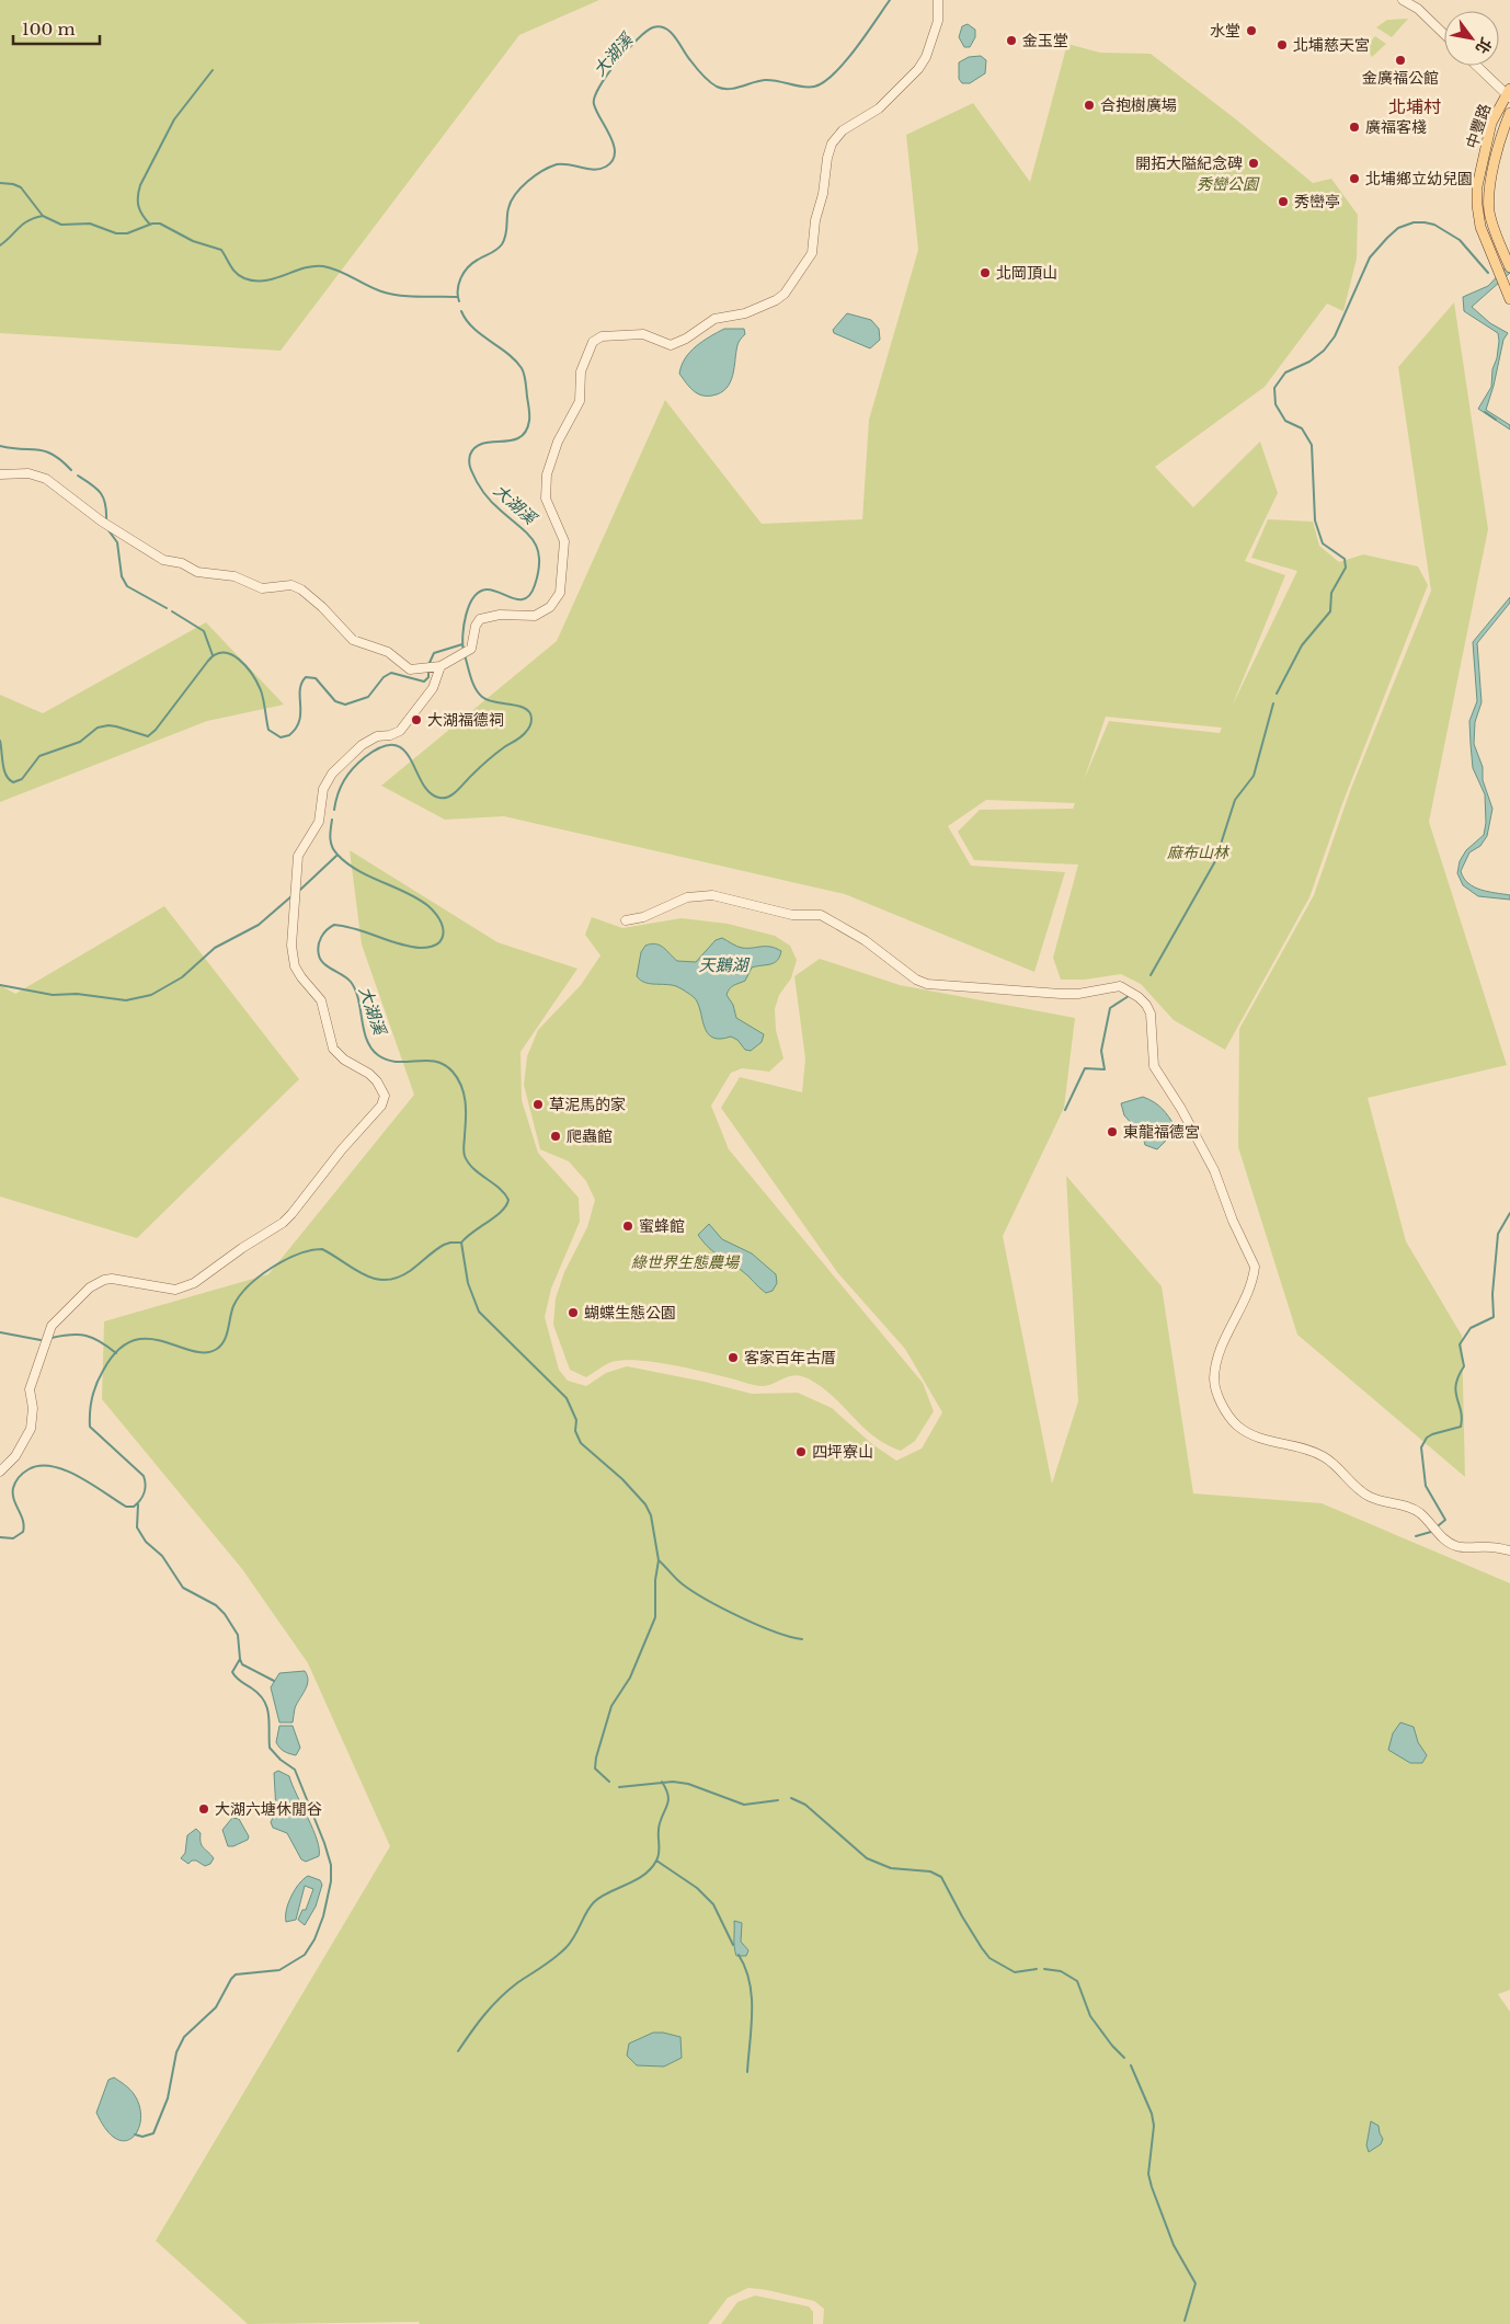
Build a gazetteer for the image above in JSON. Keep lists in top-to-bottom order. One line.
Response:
{"streets":{"main road":["中豐路"]},"districts":["北埔村"],"water":["大湖溪","天鵝湖"],"parks":["秀巒公園","麻布山林","綠世界生態農場"],"places":["水堂","金玉堂","北埔慈天宮","金廣福公館","合抱樹廣場","廣福客棧","開拓大隘紀念碑","北埔鄉立幼兒園","秀巒亭","北岡頂山","大湖福德祠","草泥馬的家","東龍福德宮","爬蟲館","蜜蜂館","蝴蝶生態公園","客家百年古厝","四坪寮山","大湖六塘休閒谷"],"scale_bar":"100 m","north":"bottom right"}
